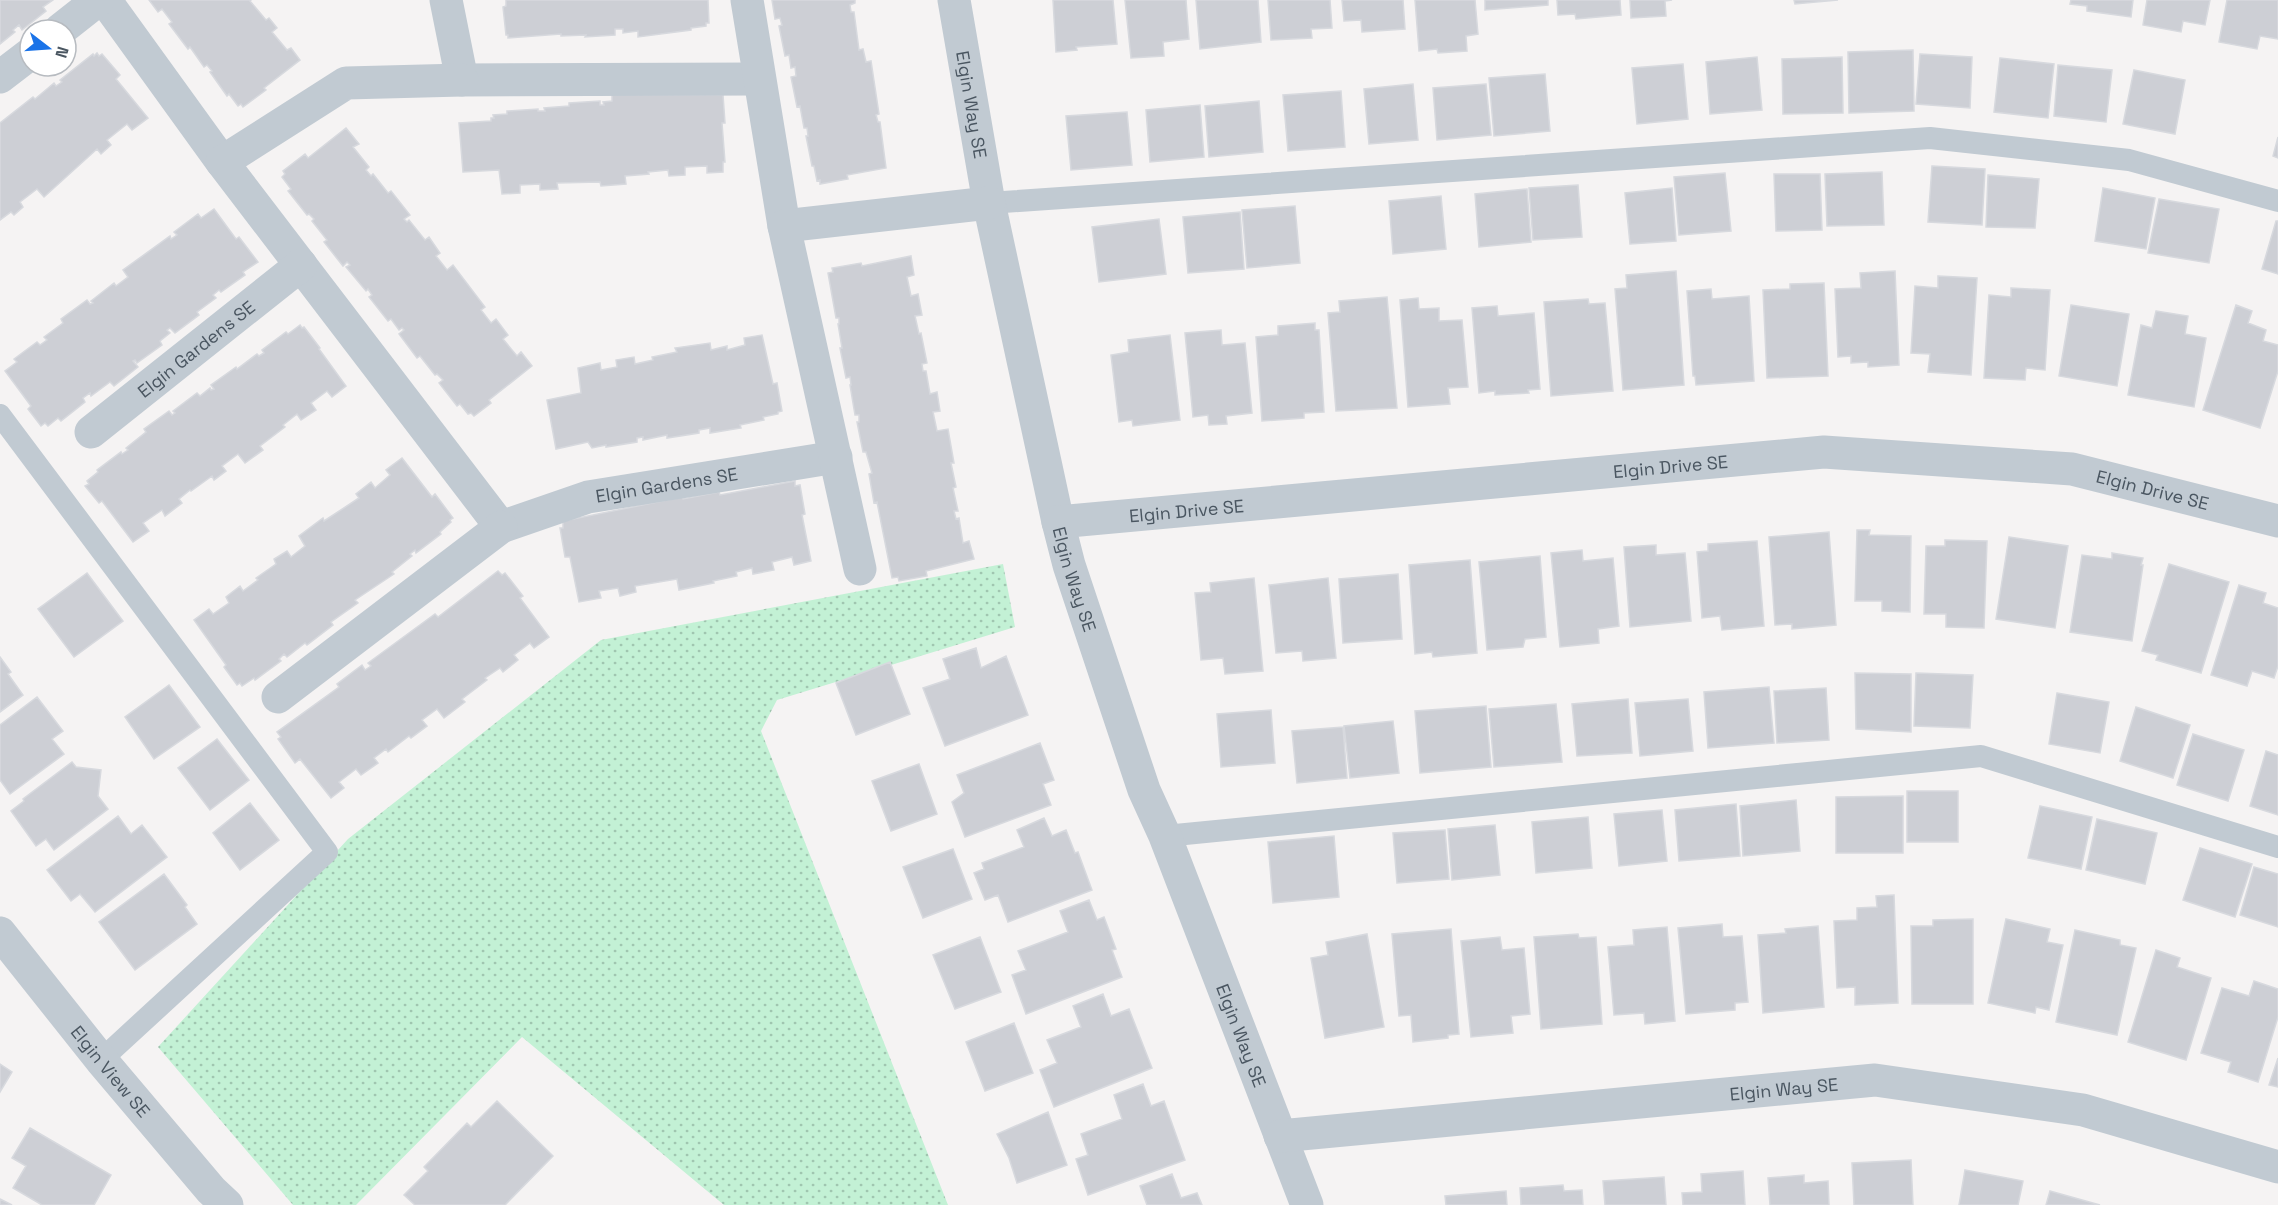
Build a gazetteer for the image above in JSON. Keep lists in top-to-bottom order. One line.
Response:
{"streets":{"street":["Elgin Way SE","Elgin Gardens SE","Elgin Drive SE","Elgin View SE"]},"crossings":[["Elgin Way SE","Elgin Drive SE"]],"north":"right"}
